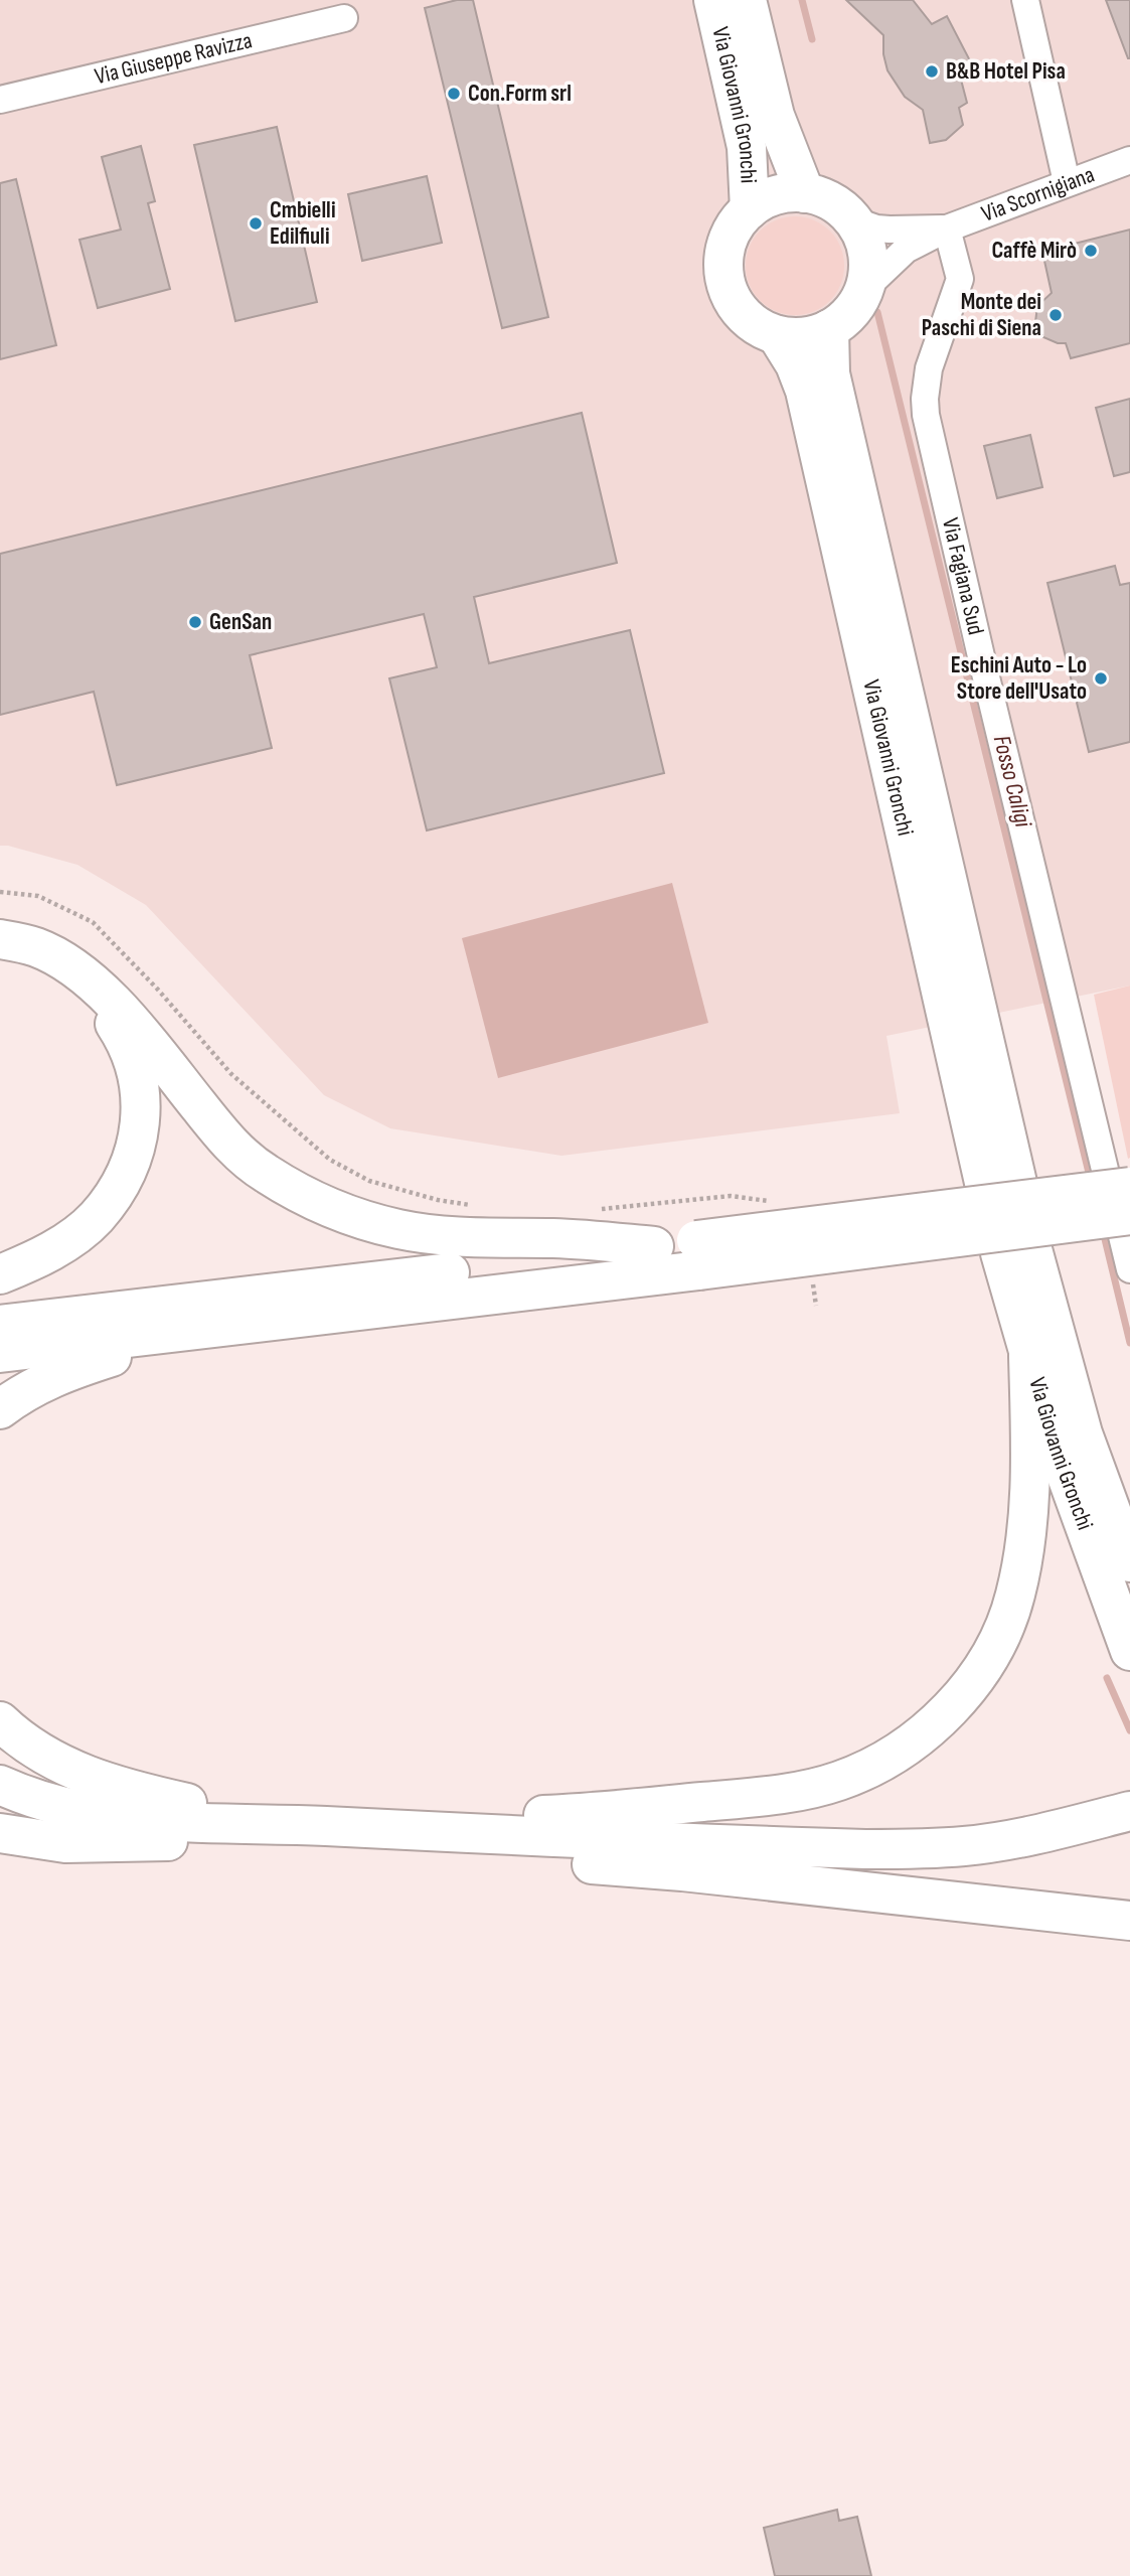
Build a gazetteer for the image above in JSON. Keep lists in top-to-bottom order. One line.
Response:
{"streets":{"main road":["Via Giovanni Gronchi"],"street":["Via Giuseppe Ravizza","Via Scornigiana","Via Fagiana Sud"]},"crossings":[["Via Giovanni Gronchi","Via Scornigiana"],["Via Scornigiana","Via Fagiana Sud"]],"water":["Fosso Caligi"],"places":["B&B Hotel Pisa","Con.Form srl","Cmbielli Edilfiuli","Caffè Mirò","Monte dei Paschi di Siena","GenSan","Eschini Auto - Lo Store dell'Usato"]}
